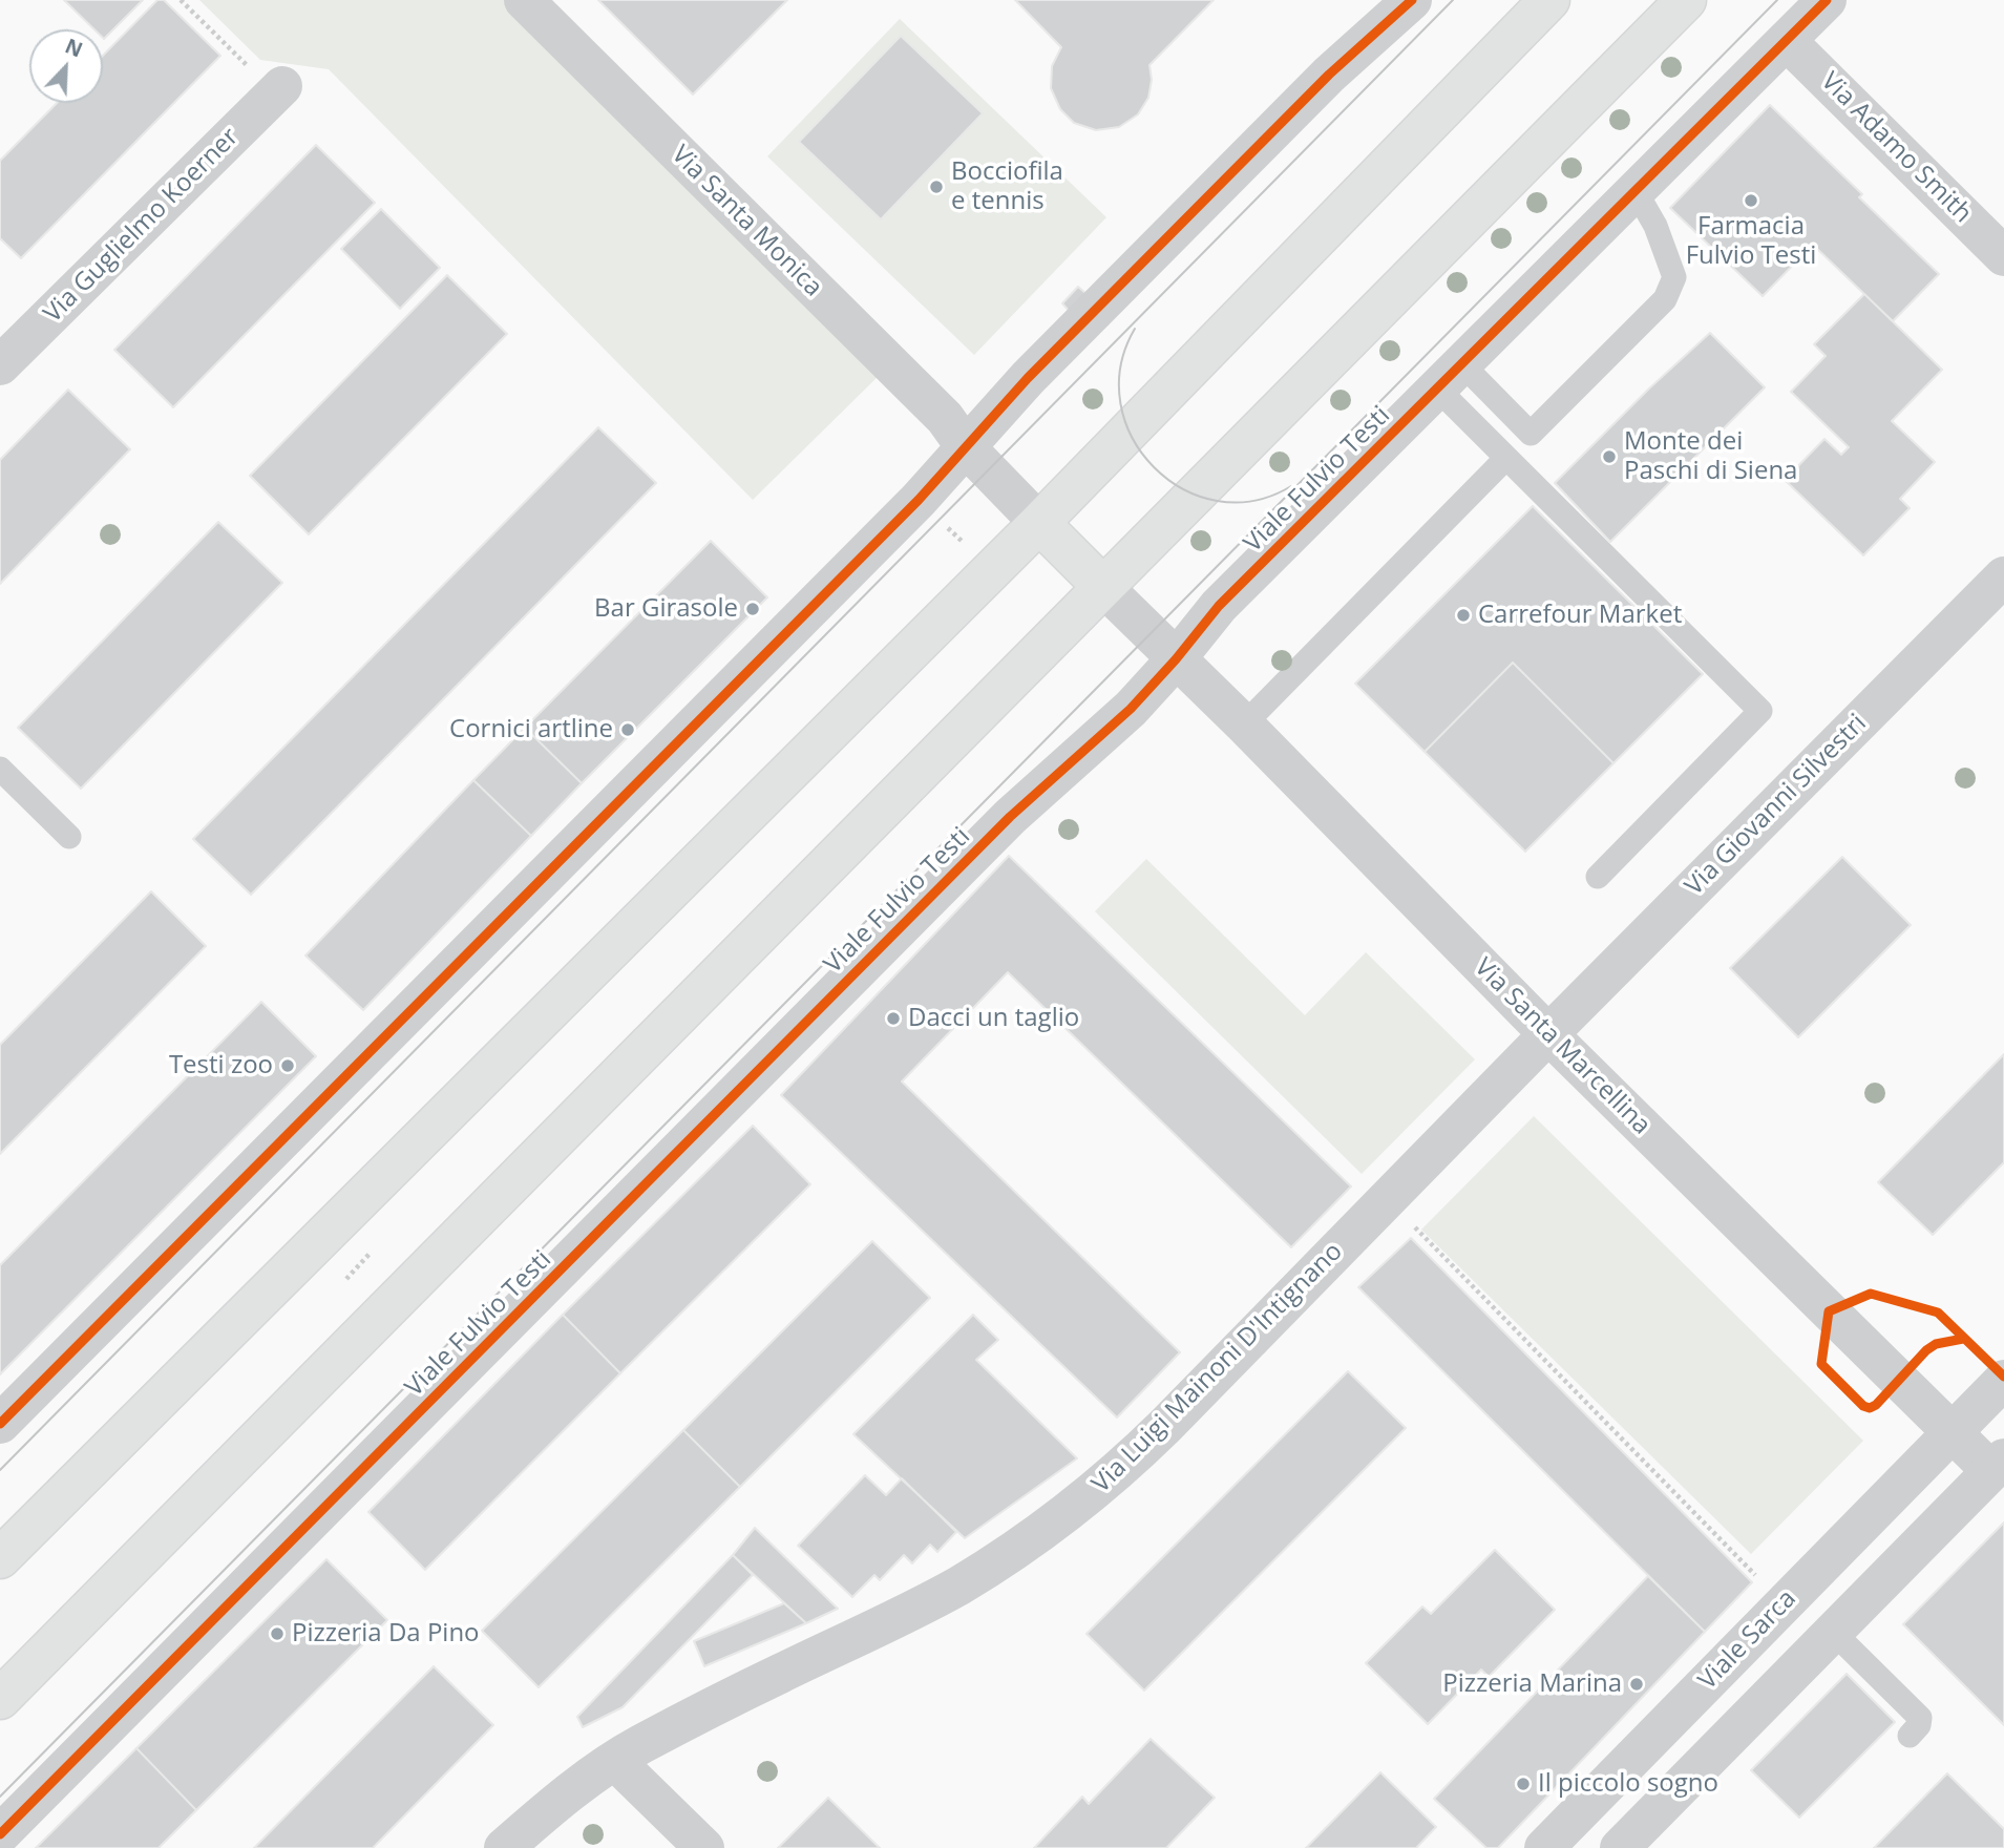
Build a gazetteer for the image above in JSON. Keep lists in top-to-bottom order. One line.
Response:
{"streets":{"street":["Via Adamo Smith","Via Santa Monica","Via Guglielmo Koerner","Viale Fulvio Testi","Via Giovanni Silvestri","Via Santa Marcellina","Via Luigi Mainoni D'Intignano","Viale Sarca"]},"crossings":[["Via Adamo Smith","Viale Fulvio Testi"],["Viale Fulvio Testi","Via Santa Marcellina"],["Via Giovanni Silvestri","Via Santa Marcellina"],["Via Giovanni Silvestri","Via Luigi Mainoni D'Intignano"],["Via Santa Marcellina","Via Luigi Mainoni D'Intignano"],["Via Santa Marcellina","Viale Sarca"]],"places":["Bocciofila e tennis","Farmacia Fulvio Testi","Monte dei Paschi di Siena","Bar Girasole","Carrefour Market","Cornici artline","Dacci un taglio","Testi zoo","Pizzeria Da Pino","Pizzeria Marina","Il piccolo sogno"],"north":"top right"}
